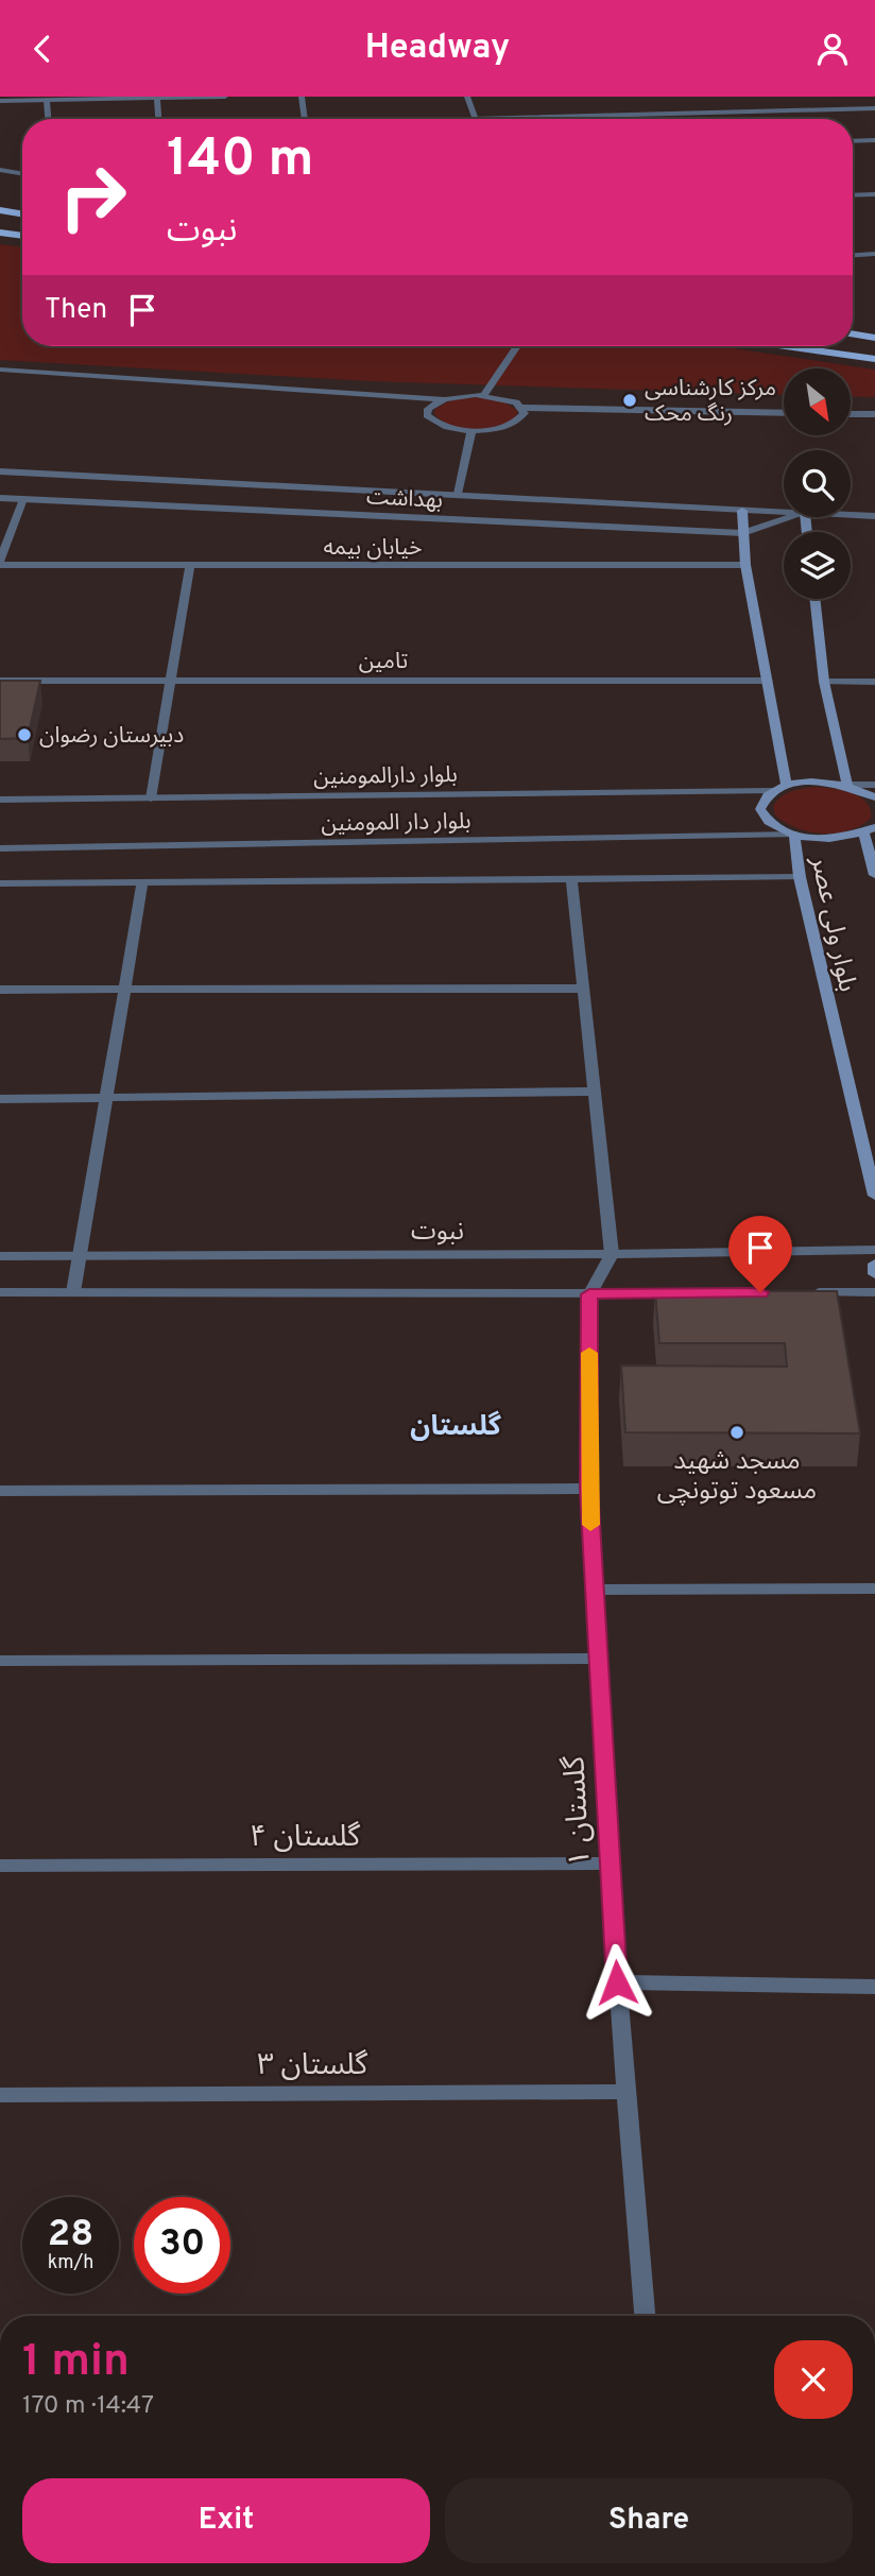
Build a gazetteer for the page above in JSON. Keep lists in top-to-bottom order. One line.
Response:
{"streets":{"main road":["بلوار ولی عصر"],"street":["بهداشت","خیابان بیمه","تامین","بلوار دارالمومنین","بلوار دار المومنین","نبوت","گلستان ۱","گلستان ۴","گلستان ۳"]},"crossings":[["بلوار دار المومنین","بلوار ولی عصر"],["گلستان ۱","گلستان ۴"],["گلستان ۱","گلستان ۳"]],"districts":["گلستان"],"places":["مرکز کارشناسی رنگ محک","دبیرستان رضوان","مسجد شهید مسعود توتونچی"],"north":"bottom right","page":{"header":"Headway","turn":["140 m","نبوت"],"then":"Then","speed":"28 km/h","limit":"30","heading":["1 min","170 m · 14:47"],"buttons":["Exit","Share"]}}
